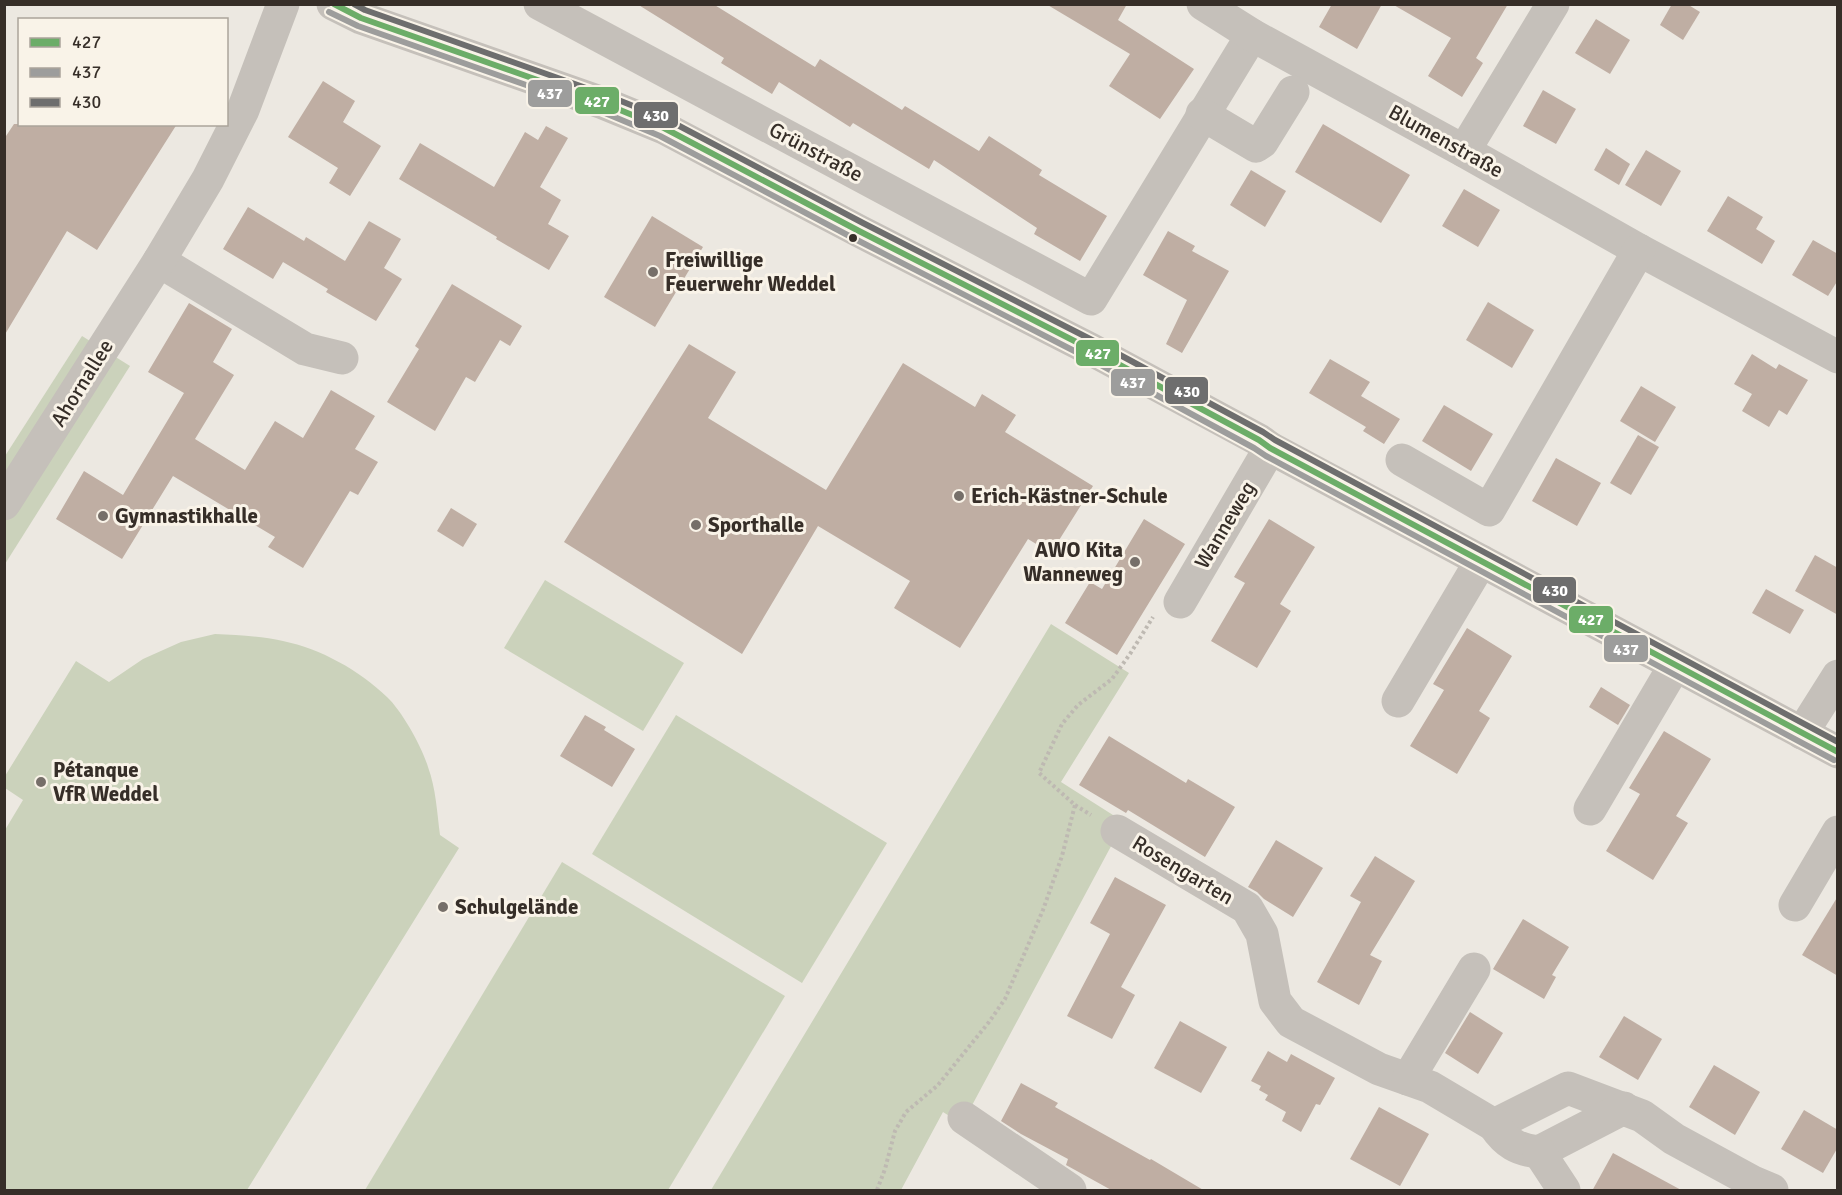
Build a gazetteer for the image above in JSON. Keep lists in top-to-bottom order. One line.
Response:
{"streets":{"street":["Blumenstraße","Grünstraße","Ahornallee","Wanneweg","Rosengarten"]},"places":["Freiwillige Feuerwehr Weddel","Erich-Kästner-Schule","Gymnastikhalle","Sporthalle","AWO Kita Wanneweg","Pétanque VfR Weddel","Schulgelände"],"lines":["transit line 427","transit line 430","transit line 437"],"legend":["427","437","430"]}
